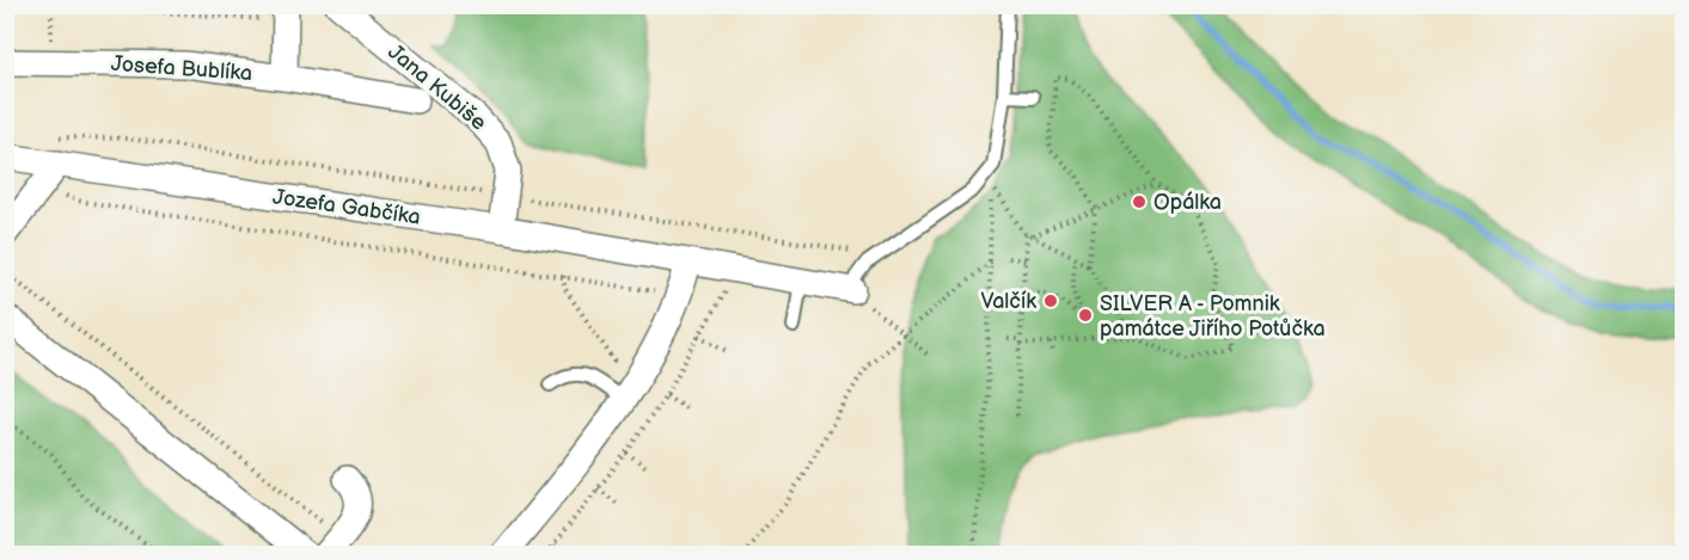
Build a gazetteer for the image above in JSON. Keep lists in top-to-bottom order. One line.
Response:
{"streets":{"street":["Josefa Bublíka","Jana Kubiše","Jozefa Gabčíka"]},"crossings":[["Jana Kubiše","Jozefa Gabčíka"]],"places":["Opálka","Valčík","SILVER A - Pomnik památce Jiřího Potůčka"]}
